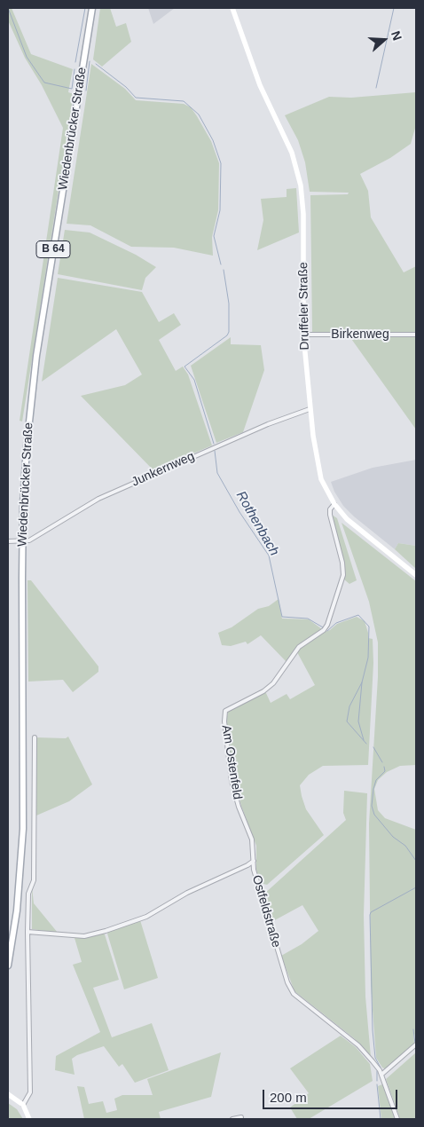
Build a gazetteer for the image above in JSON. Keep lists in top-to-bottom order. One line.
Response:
{"streets":{"main road":["Wiedenbrücker Straße","B 64"],"street":["Druffeler Straße","Birkenweg","Junkernweg","Am Ostenfeld","Ostfeldstraße"]},"crossings":[["Wiedenbrücker Straße","Junkernweg"],["Druffeler Straße","Birkenweg"],["Druffeler Straße","Junkernweg"],["Druffeler Straße","Am Ostenfeld"],["Am Ostenfeld","Ostfeldstraße"]],"water":["Rothenbach"],"scale_bar":"200 m","north":"right"}
